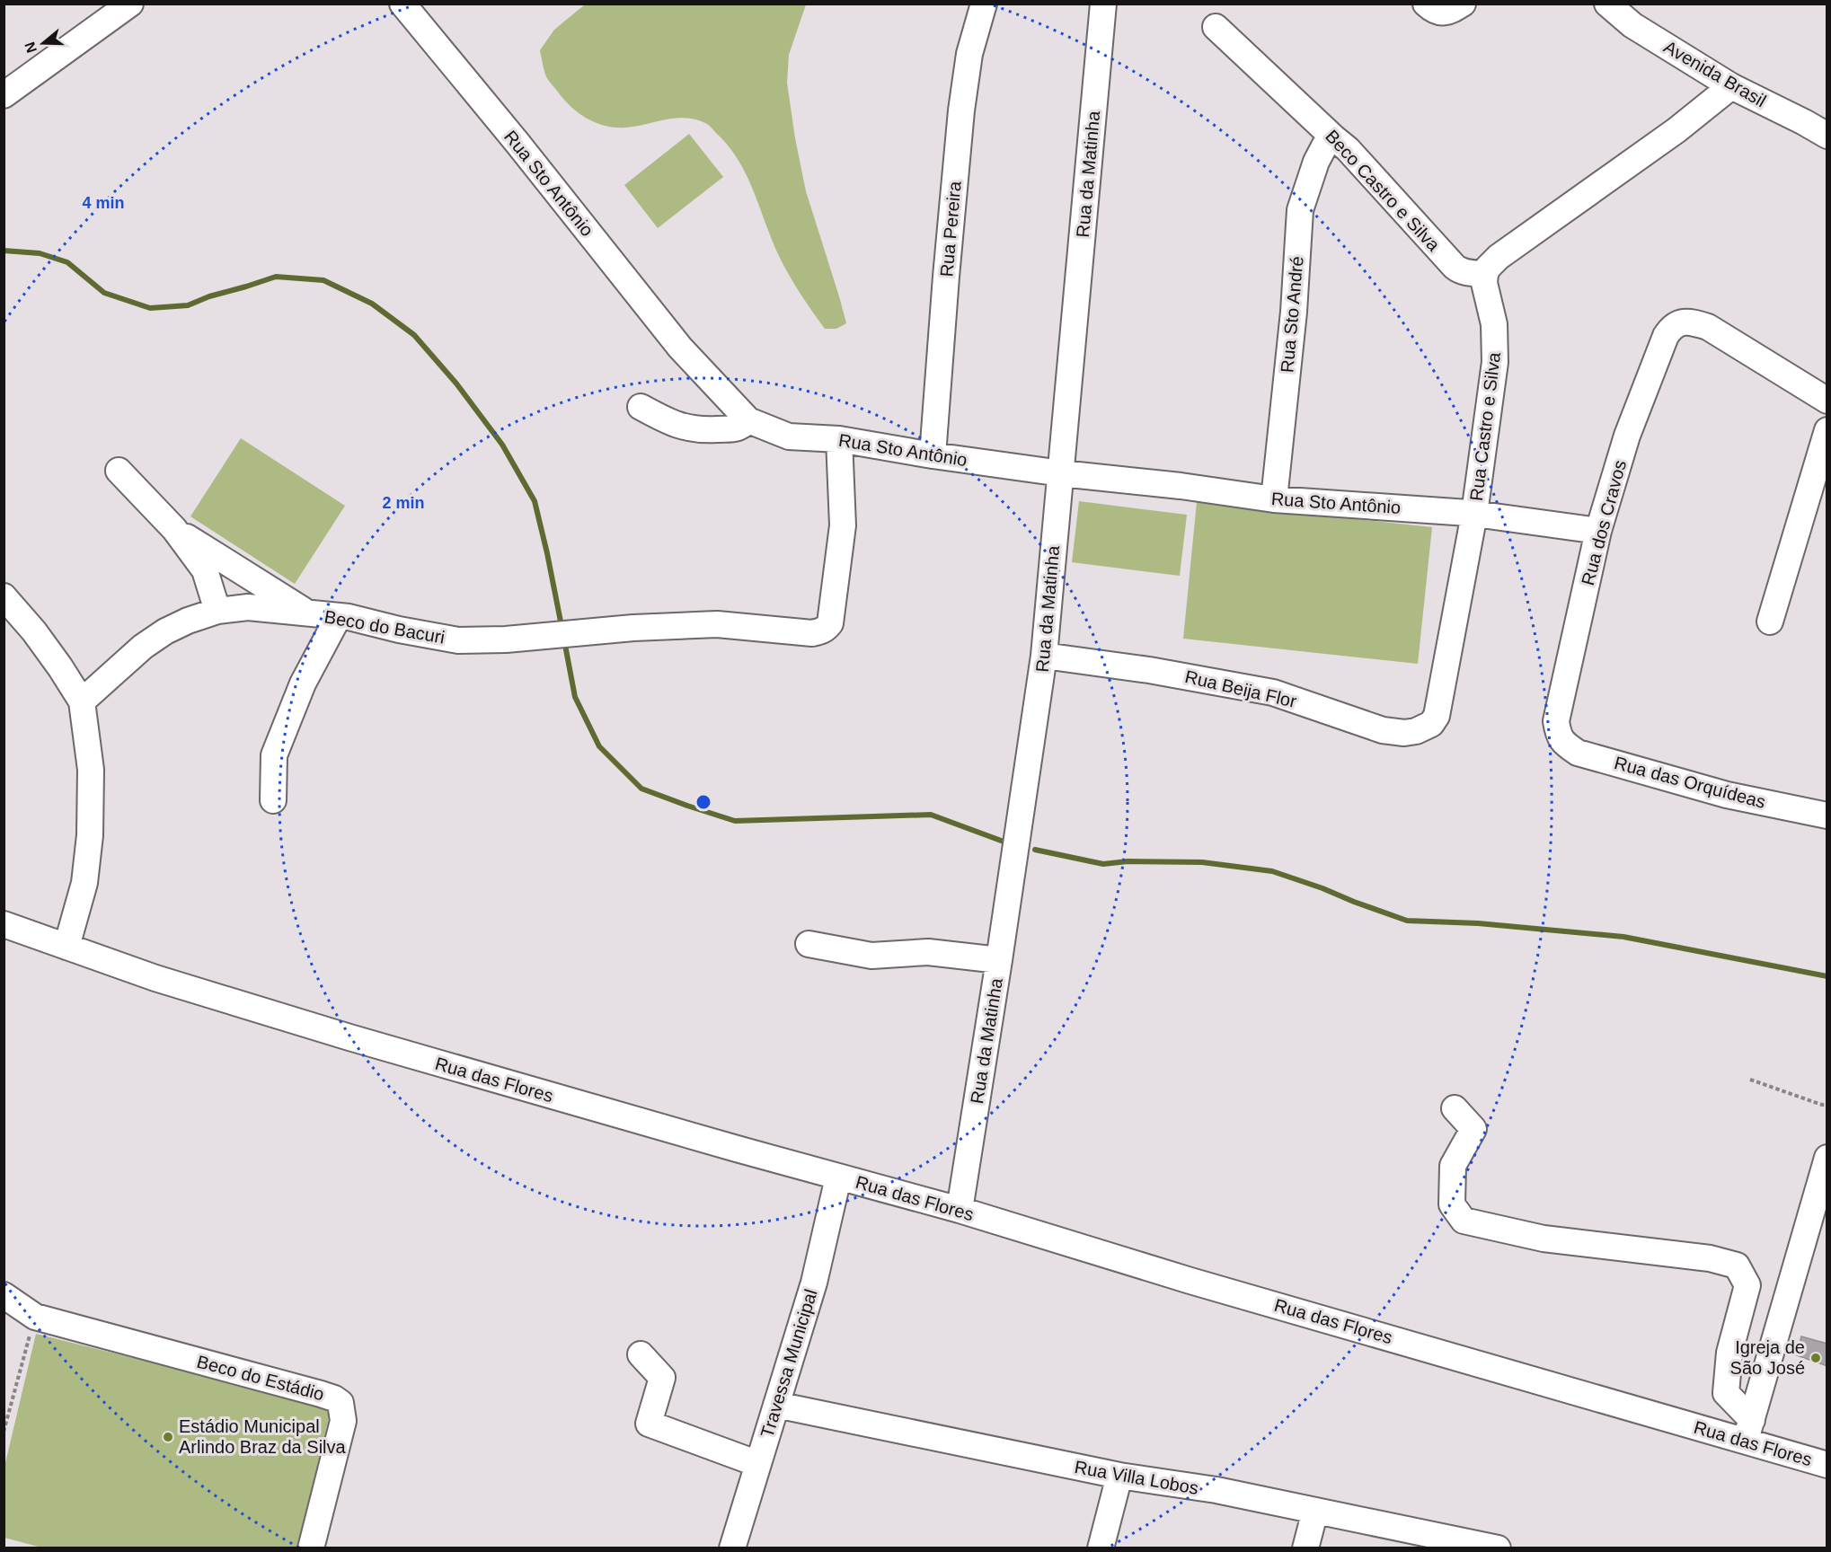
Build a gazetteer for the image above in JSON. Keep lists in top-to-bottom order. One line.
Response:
{"streets":{"street":["Avenida Brasil","Rua da Matinha","Rua Sto Antônio","Beco Castro e Silva","Rua Pereira","Rua Sto André","Rua Castro e Silva","Rua dos Cravos","Beco do Bacuri","Rua Beija Flor","Rua das Orquídeas","Rua das Flores","Travessa Municipal","Beco do Estádio","Rua Villa Lobos"]},"crossings":[["Rua da Matinha","Rua Sto Antônio"],["Rua da Matinha","Rua Beija Flor"],["Rua da Matinha","Rua das Flores"],["Rua Sto Antônio","Rua Pereira"],["Rua Sto Antônio","Rua Sto André"],["Rua Sto Antônio","Rua Castro e Silva"],["Rua Sto Antônio","Rua dos Cravos"],["Rua Sto Antônio","Beco do Bacuri"],["Beco Castro e Silva","Rua Sto André"],["Beco Castro e Silva","Rua Castro e Silva"],["Rua Castro e Silva","Rua Beija Flor"],["Rua dos Cravos","Rua das Orquídeas"],["Rua das Flores","Travessa Municipal"],["Travessa Municipal","Rua Villa Lobos"]],"places":["Igreja de São José","Estádio Municipal Arlindo Braz da Silva"],"north":"left","rings":["4 min","2 min"]}
